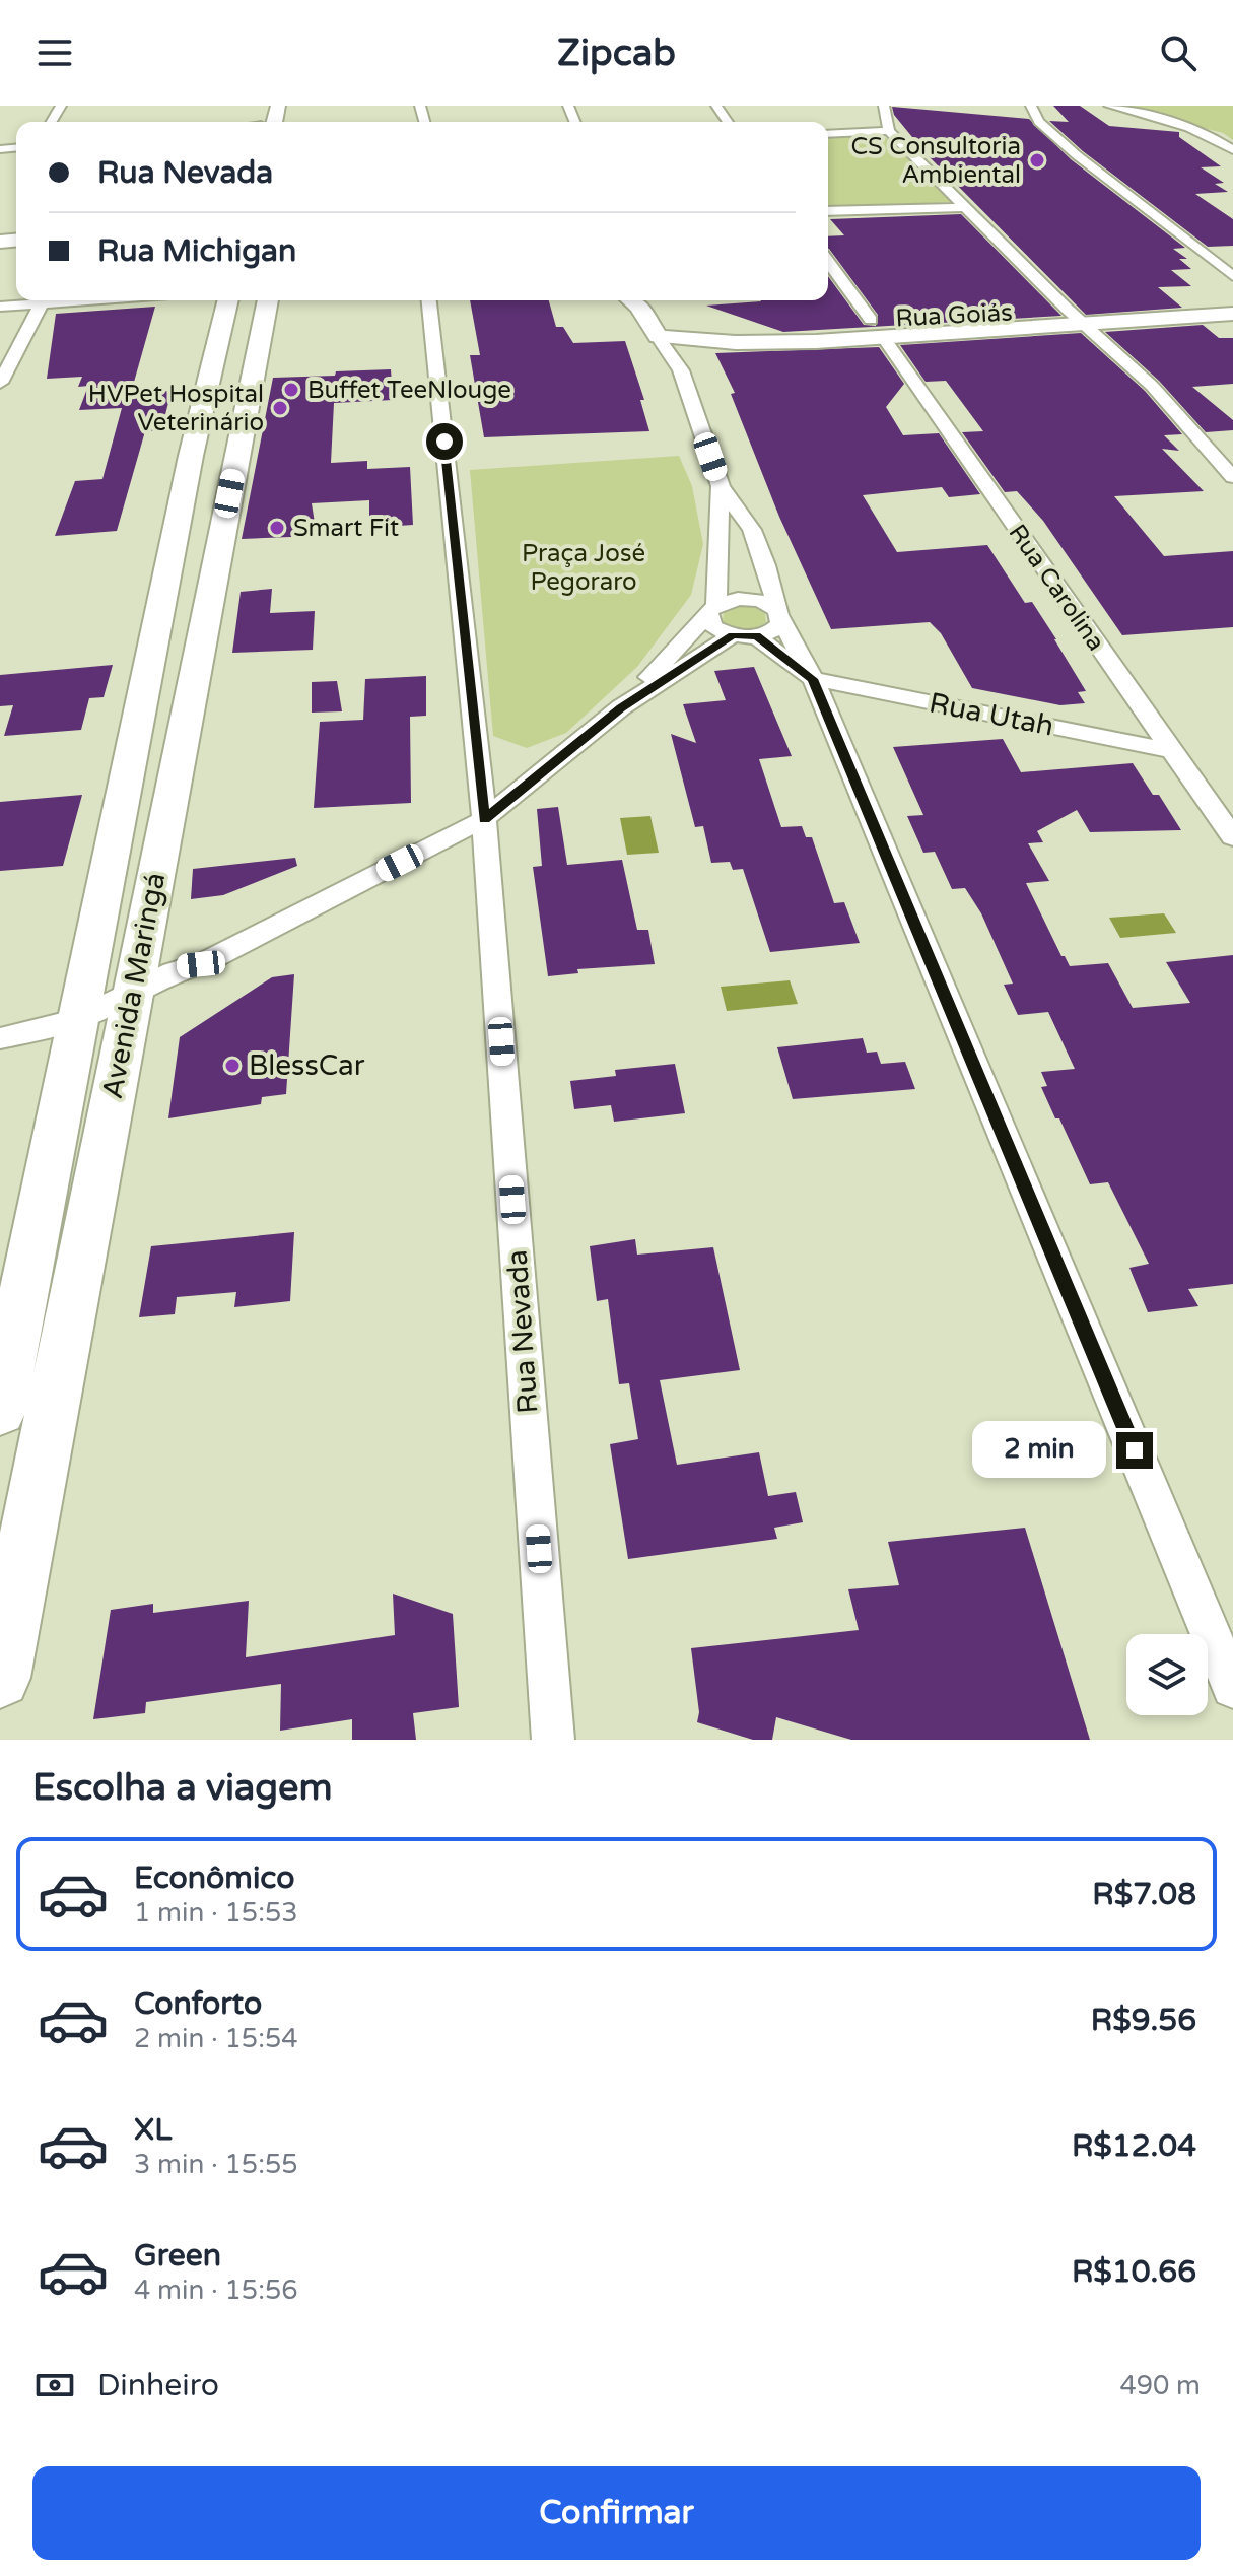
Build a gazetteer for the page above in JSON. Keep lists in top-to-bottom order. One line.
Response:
{"streets":{"main road":["Rua Goiás","Avenida Maringá"],"street":["Rua Carolina","Rua Utah","Rua Nevada"]},"crossings":[["Rua Goiás","Rua Carolina"],["Rua Carolina","Rua Utah"]],"parks":["Praça José Pegoraro"],"places":["CS Consultoria Ambiental","Buffet TeeNlouge","HVPet Hospital Veterinário","Smart Fit","BlessCar"],"page":{"header":"Zipcab","banner":["Rua Nevada","Rua Michigan"],"bubble":"2 min","heading":"Escolha a viagem","list":[{"name":"Econômico","note":"1 min · 15:53","value":"R$7.08"},{"name":"Conforto","note":"2 min · 15:54","value":"R$9.56"},{"name":"XL","note":"3 min · 15:55","value":"R$12.04"},{"name":"Green","note":"4 min · 15:56","value":"R$10.66"}],"pay":["Dinheiro","490 m"],"buttons":"Confirmar"}}
